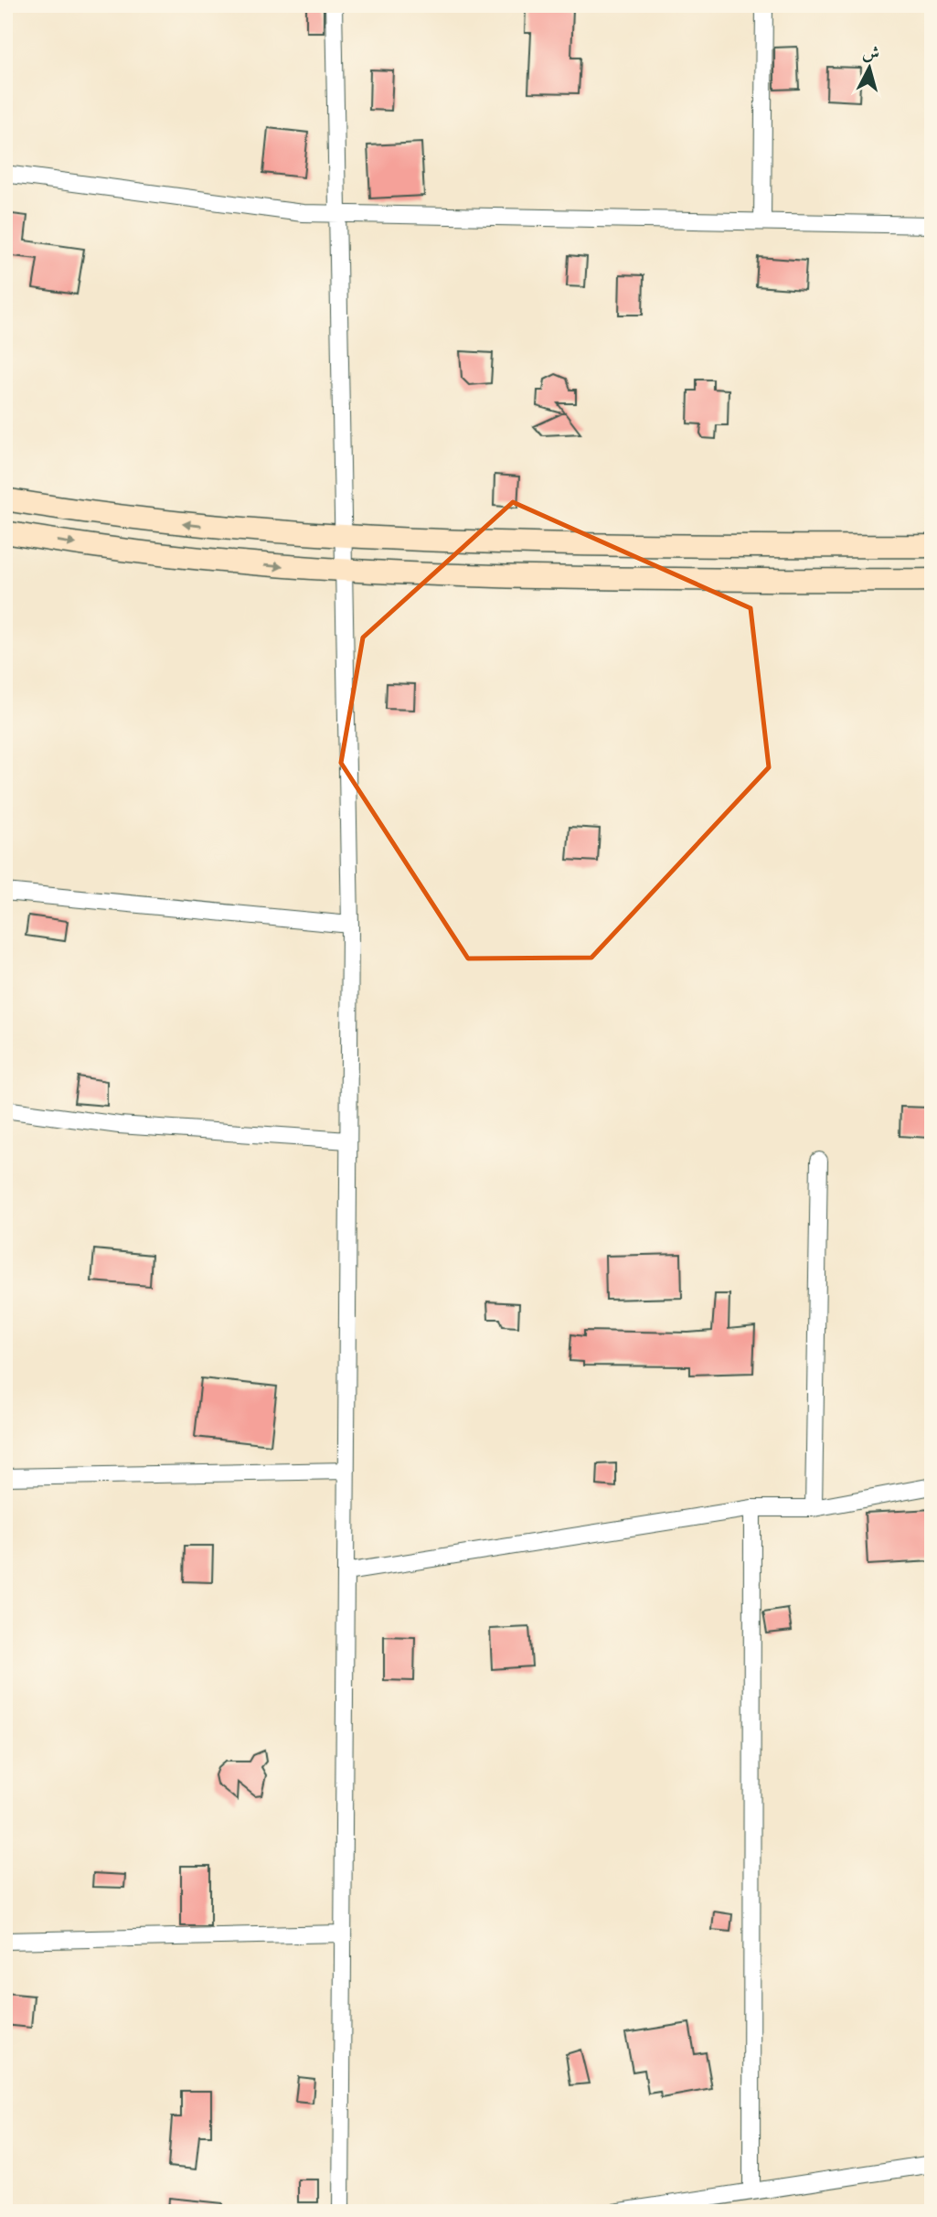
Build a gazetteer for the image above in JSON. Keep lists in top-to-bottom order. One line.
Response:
{"north":"top"}
